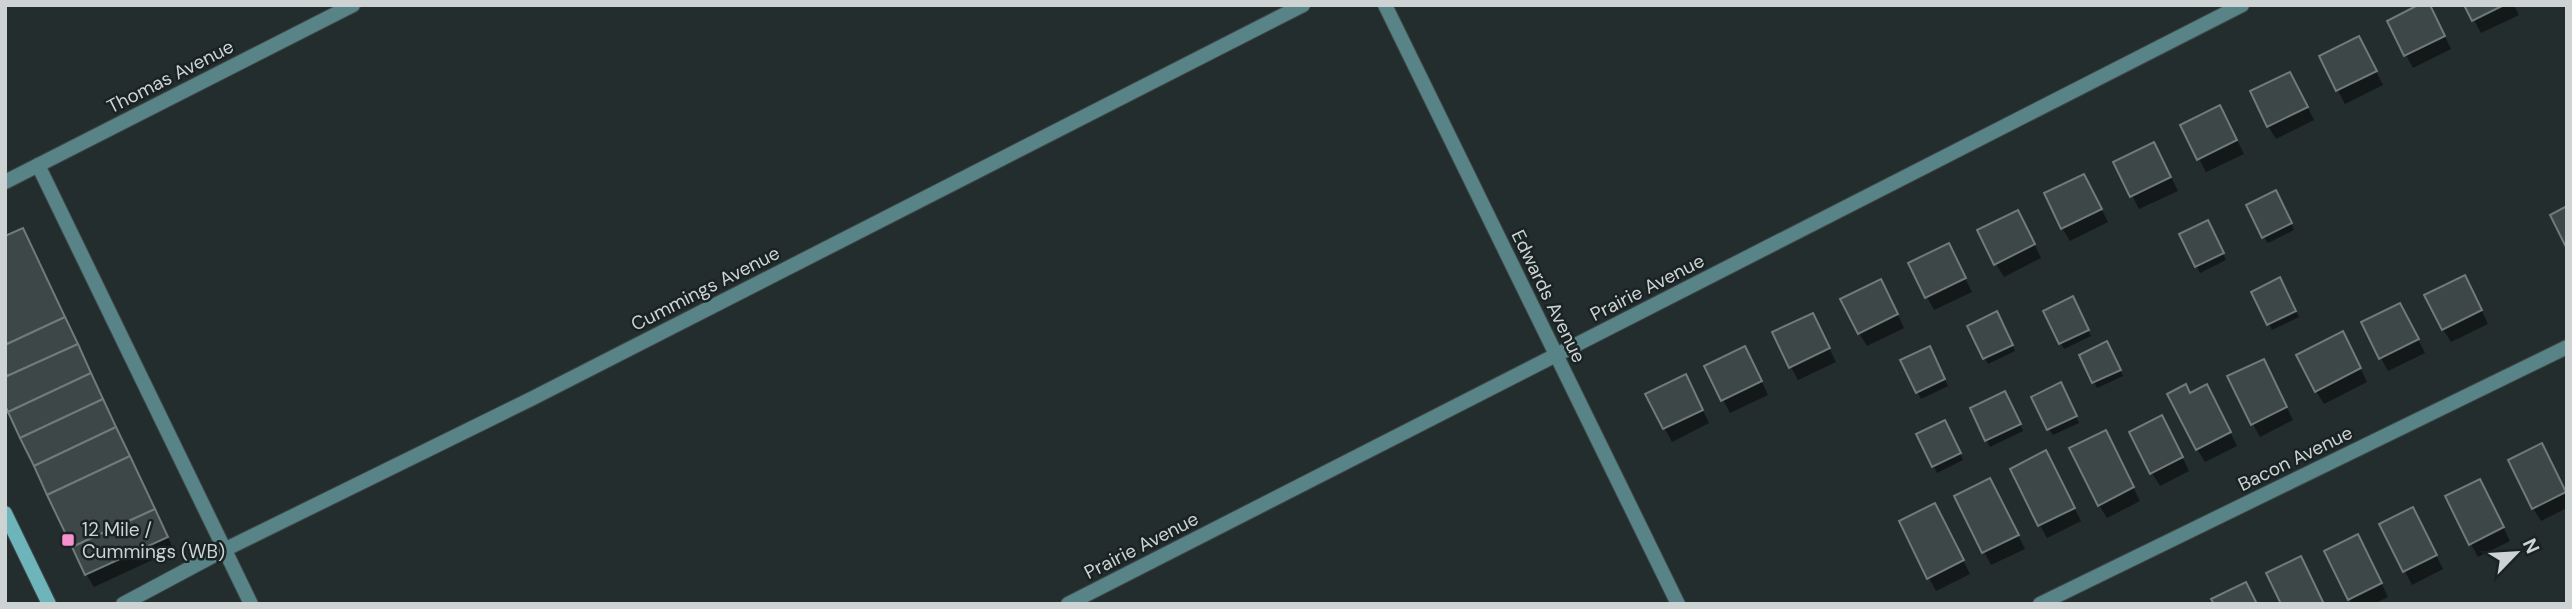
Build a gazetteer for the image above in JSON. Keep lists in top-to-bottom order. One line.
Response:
{"streets":{"street":["Thomas Avenue","Prairie Avenue","Cummings Avenue","Edwards Avenue","Bacon Avenue"]},"crossings":[["Prairie Avenue","Edwards Avenue"]],"places":{"transit":["12 Mile / Cummings (WB)"]},"north":"top right"}
